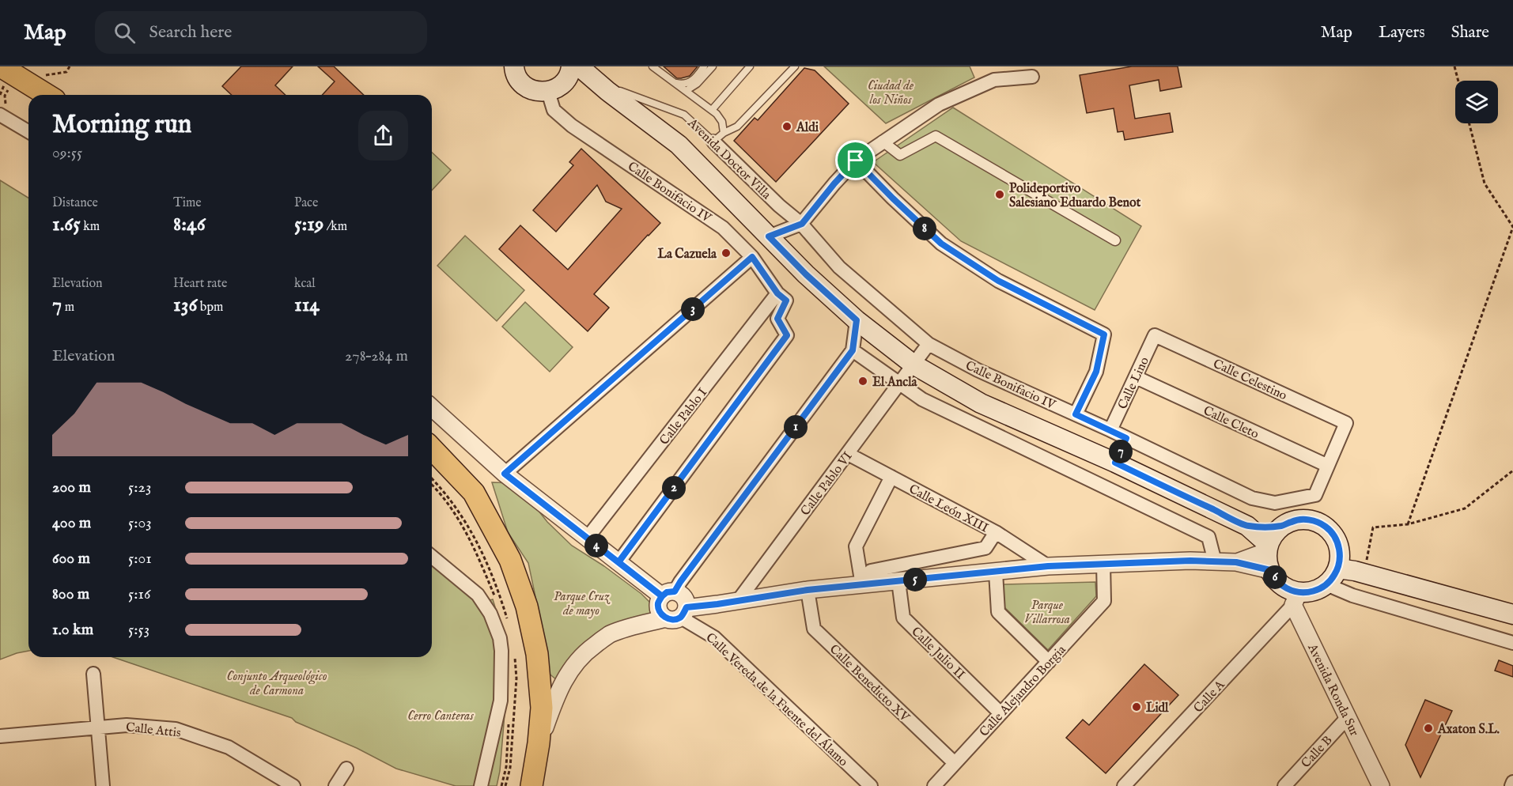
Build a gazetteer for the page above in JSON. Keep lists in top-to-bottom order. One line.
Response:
{"streets":{"street":["Avenida Doctor Villa","Calle Bonifacio IV","Calle Celestino","Calle Lino","Calle Pablo I","Calle Cleto","Calle Pablo VI","Calle León XIII","Calle Julio II","Calle Benedicto XV","Avenida Ronda Sur","Calle Alejandro Borgia","Calle A","Calle Vereda de la Fuente del Álamo","Calle Attis","Calle B"]},"crossings":[["Avenida Doctor Villa","Calle Bonifacio IV"],["Calle Bonifacio IV","Calle Celestino"],["Calle Bonifacio IV","Calle Lino"],["Calle Bonifacio IV","Calle Pablo I"],["Calle Bonifacio IV","Calle Cleto"],["Calle Bonifacio IV","Calle Pablo VI"],["Calle Celestino","Calle Lino"],["Calle Lino","Calle Cleto"],["Calle Pablo VI","Calle León XIII"],["Calle Julio II","Calle Alejandro Borgia"],["Calle Benedicto XV","Calle Alejandro Borgia"],["Avenida Ronda Sur","Calle A"],["Avenida Ronda Sur","Calle B"]],"parks":["Ciudad de los Niños","Parque Cruz de mayo","Parque Villarrosa","Conjunto Arqueológico de Carmona","Cerro Canteras"],"places":["Aldi","Polideportivo Salesiano Eduardo Benot","La Cazuela","El Ancla","Lidl","Axaton S.L."],"page":{"header":"Map","search":"Search here","nav":["Map","Layers","Share"],"heading":["Morning run","09:55"],"stats":[["Distance","1.65 km"],["Time","8:46"],["Pace","5:19 /km"],["Elevation","7 m"],["Heart rate","136 bpm"],["kcal","114"]],"pins":["8","3","1","7","2","4","6","5"],"chart":["Elevation","278–284 m"],"list":[{"name":"200 m","note":"5:23"},{"name":"400 m","note":"5:03"},{"name":"600 m","note":"5:01"},{"name":"800 m","note":"5:16"},{"name":"1.0 km","note":"5:53"}]}}
